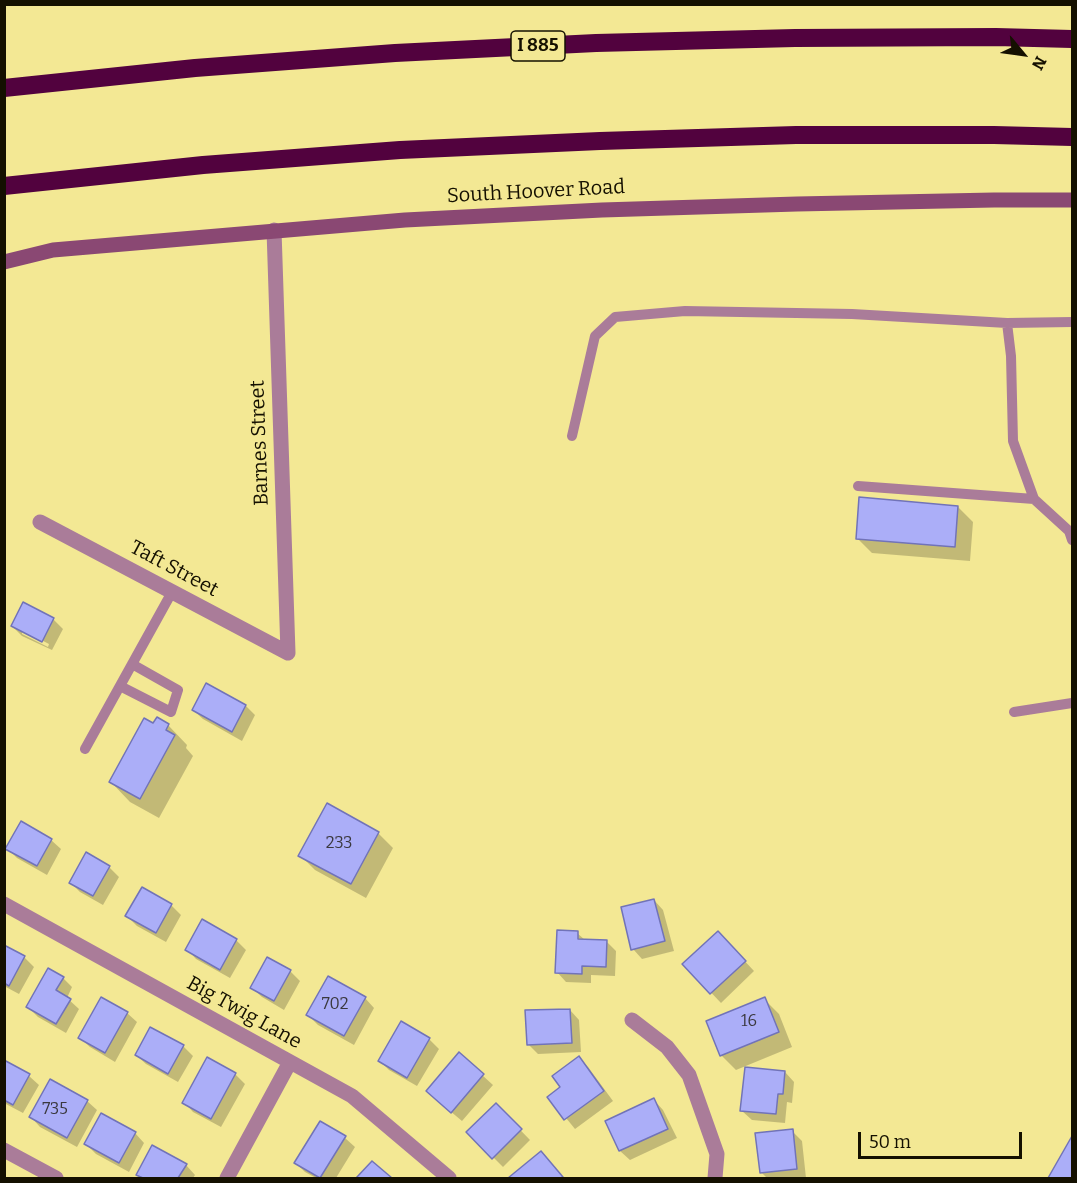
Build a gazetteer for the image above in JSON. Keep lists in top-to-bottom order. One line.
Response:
{"streets":{"highway":["I 885"],"street":["South Hoover Road","Barnes Street","Taft Street","Big Twig Lane"]},"crossings":[["South Hoover Road","Barnes Street"],["Barnes Street","Taft Street"]],"house_numbers":["233","702","16","735"],"scale_bar":"50 m","north":"bottom right"}
